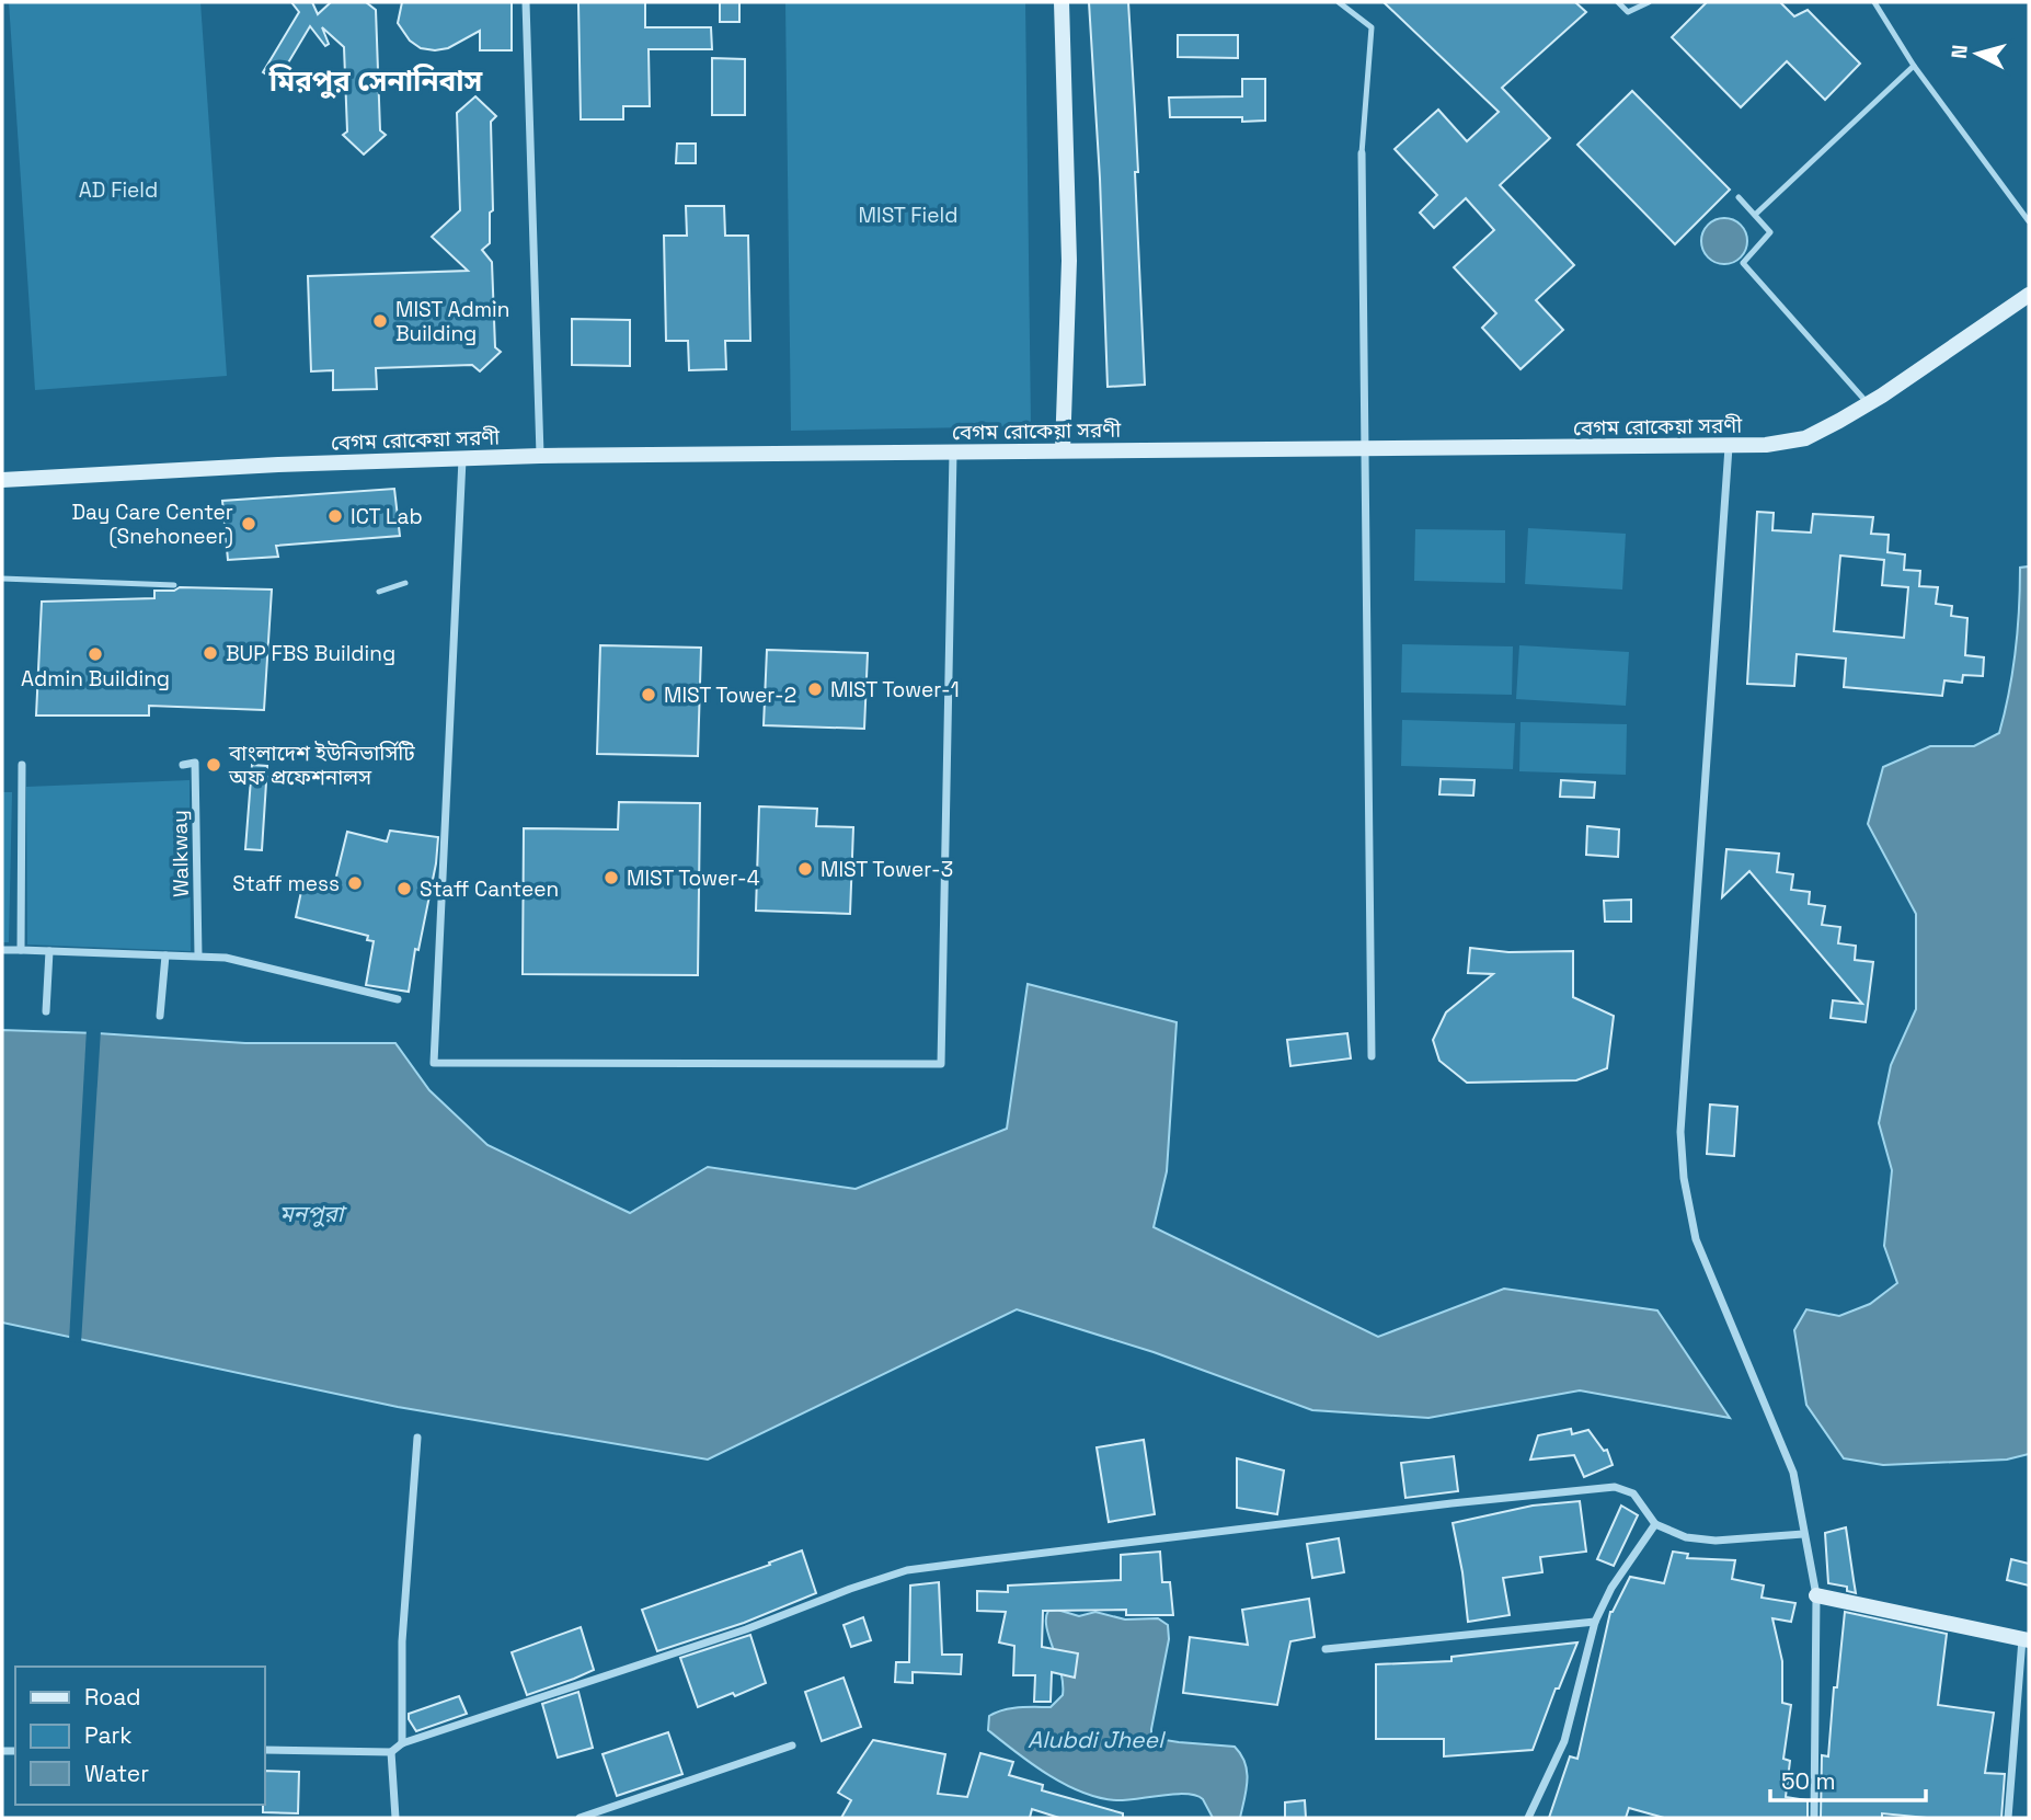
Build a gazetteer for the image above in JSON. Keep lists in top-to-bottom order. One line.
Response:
{"streets":{"street":["বেগম রোকেয়া সরণী","Walkway"]},"districts":["মিরপুর সেনানিবাস"],"water":["মনপুরা","Alubdi Jheel"],"parks":["AD Field","MIST Field"],"places":["MIST Admin Building","ICT Lab","Day Care Center (Snehoneer)","BUP FBS Building","Admin Building","MIST Tower-1","MIST Tower-2","বাংলাদেশ ইউনিভার্সিটি অফ প্রফেশনালস","MIST Tower-3","MIST Tower-4","Staff mess","Staff Canteen"],"legend":["Road","Park","Water"],"scale_bar":"50 m","north":"left"}
